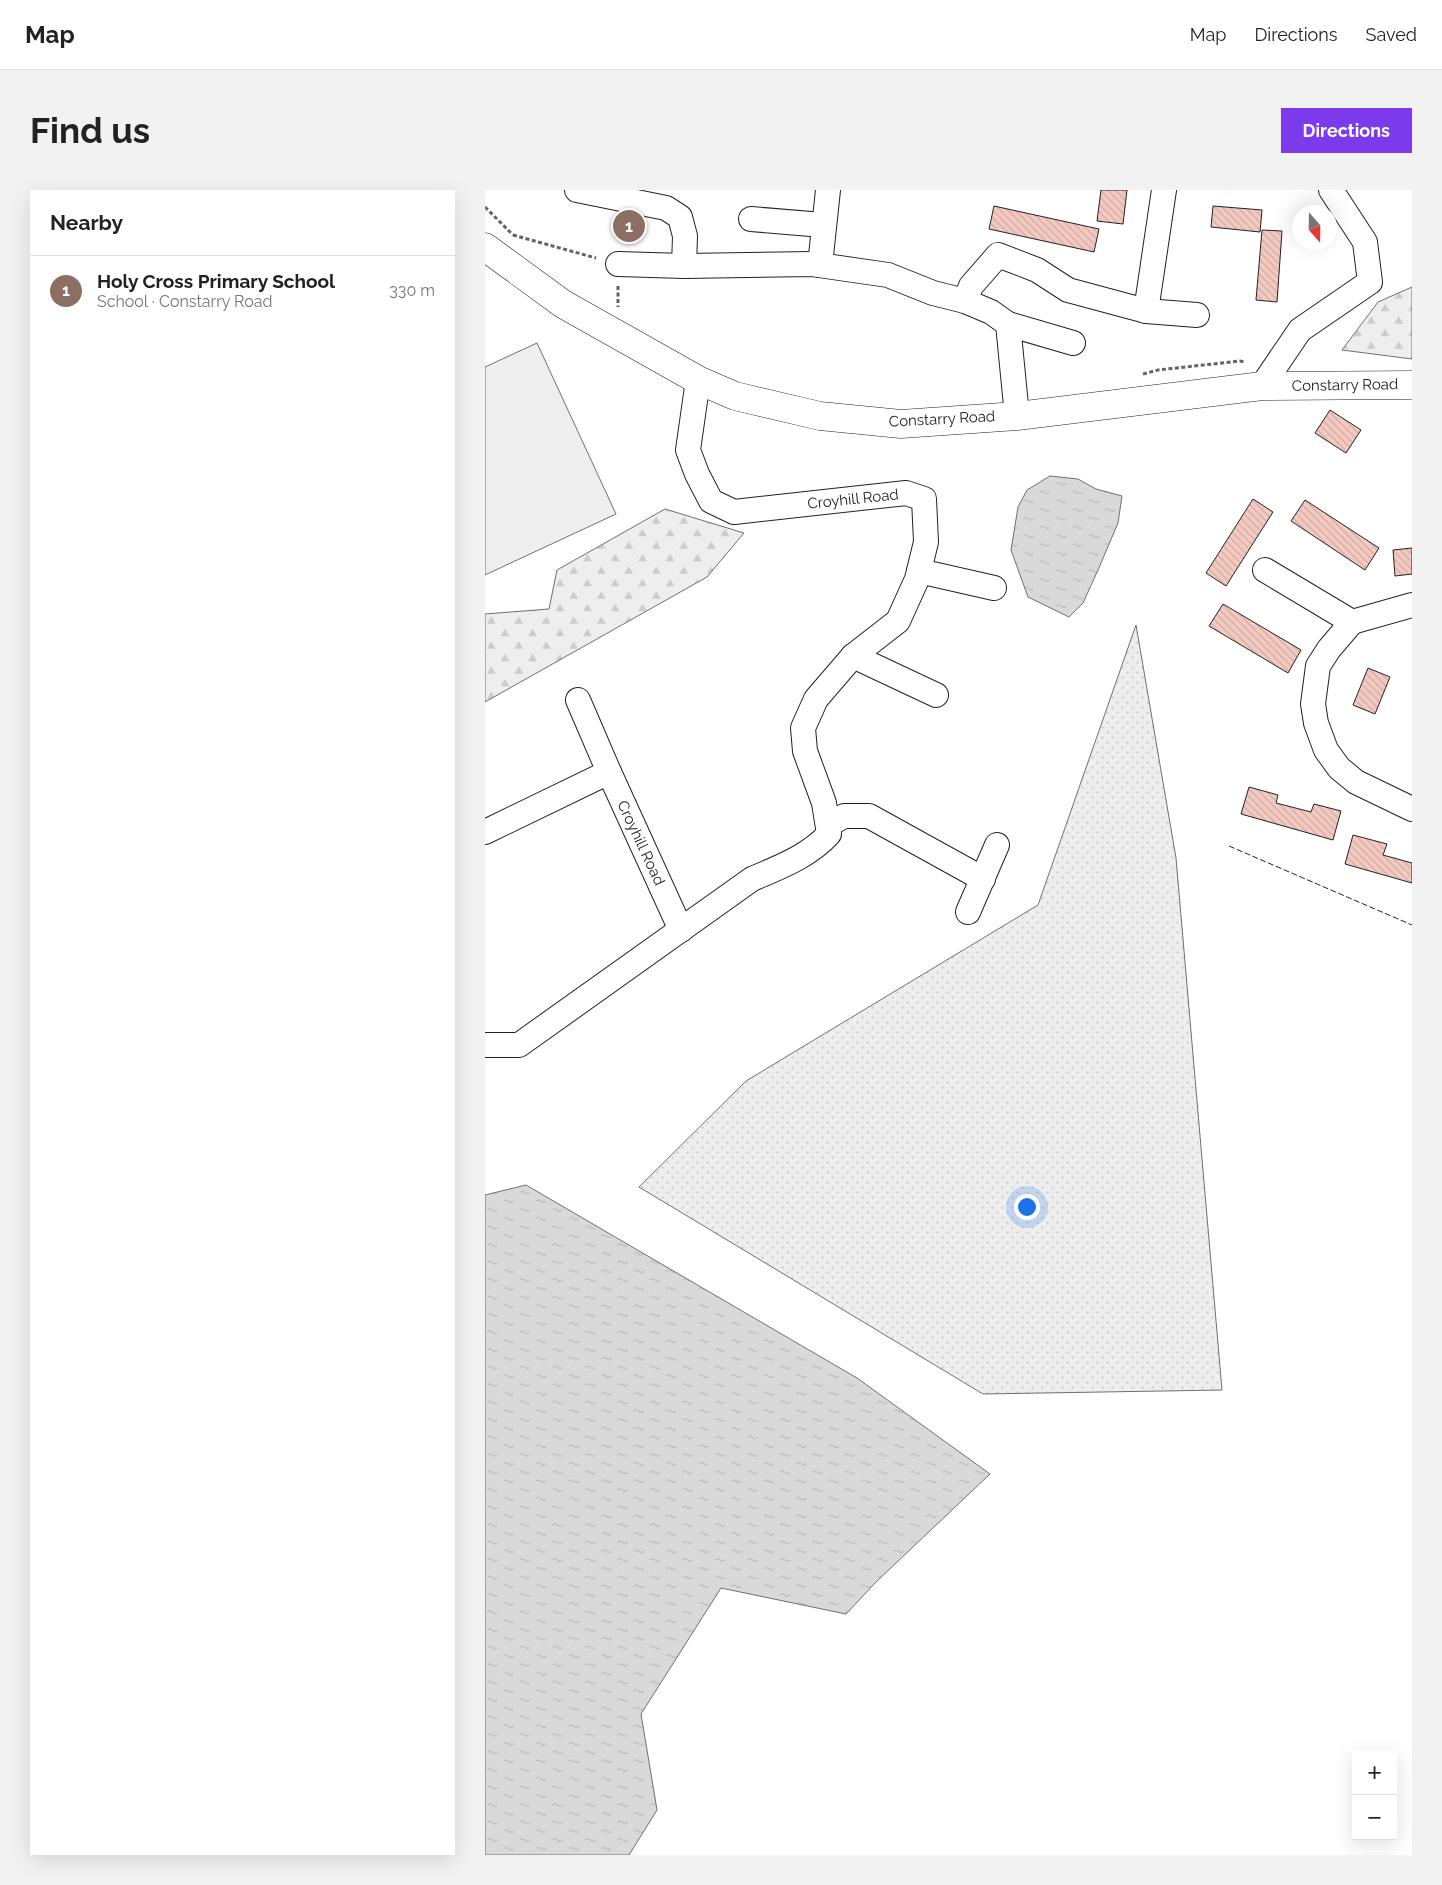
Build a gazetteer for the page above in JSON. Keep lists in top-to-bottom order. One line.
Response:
{"streets":{"main road":["Constarry Road"],"street":["Croyhill Road"]},"crossings":[["Constarry Road","Croyhill Road"]],"north":"bottom","page":{"header":"Map","nav":["Map","Directions","Saved"],"buttons":"Directions","title":"Find us","heading":"Nearby","pins":"1","list":[{"mark":"1","name":"Holy Cross Primary School","note":"School · Constarry Road","value":"330 m"}],"map_buttons":["+","−"]}}
